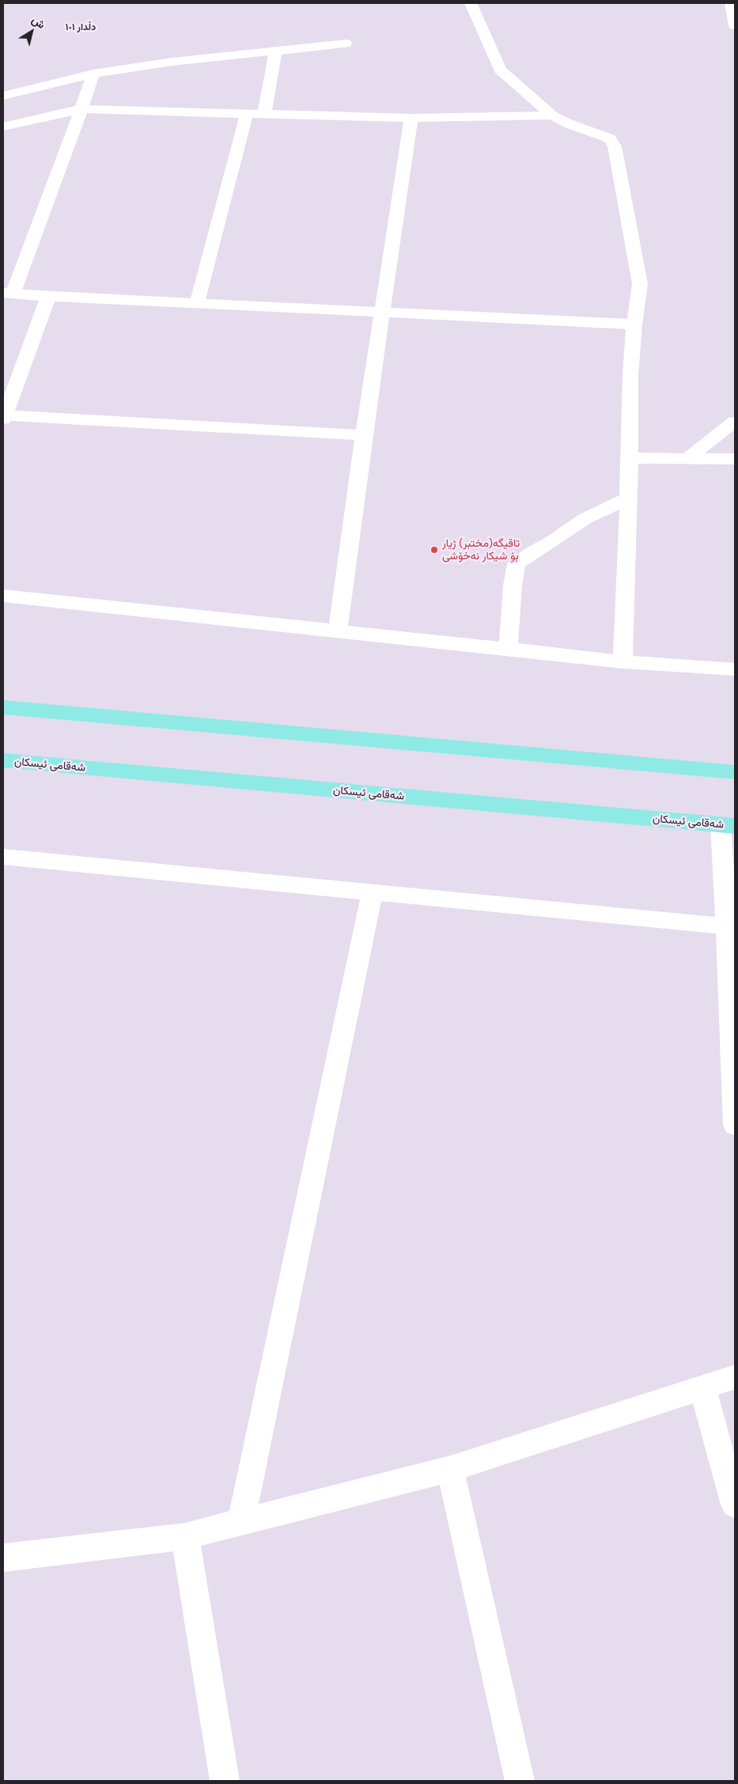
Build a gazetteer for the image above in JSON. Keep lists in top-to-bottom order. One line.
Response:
{"streets":{"main road":["شەقامی ئیسکان"]},"districts":["دڵدار ١٠١"],"places":["تاقیگە(مختبر) ژیار بۆ شیکار نەخۆشی"],"north":"top right"}
